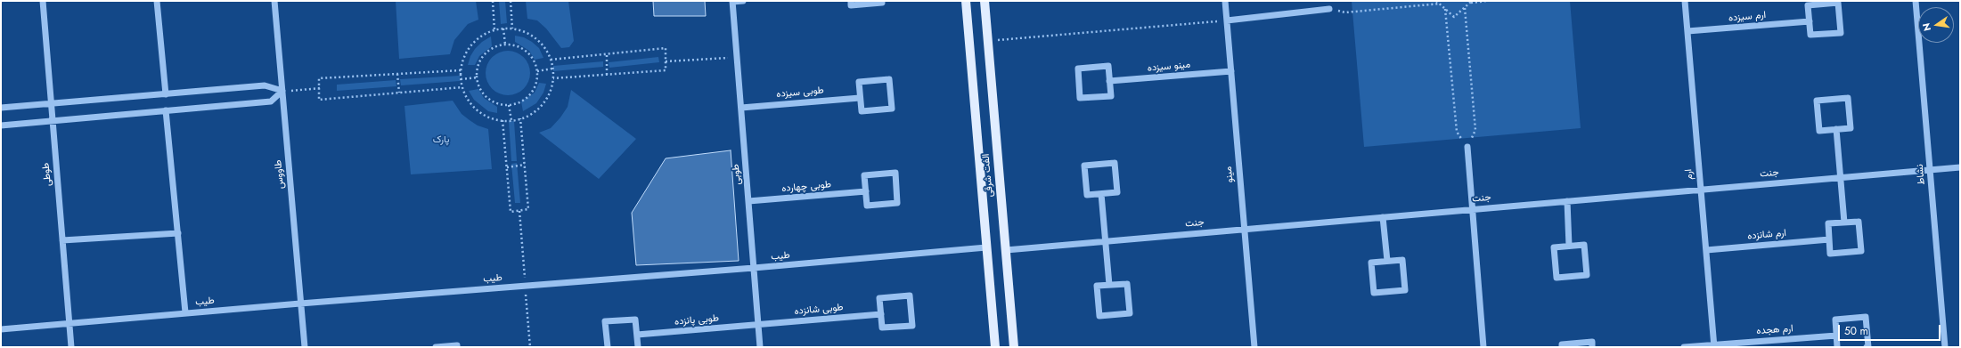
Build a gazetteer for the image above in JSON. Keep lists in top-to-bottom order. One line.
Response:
{"streets":{"main road":["الفت شرقی"],"street":["ارم سیزده","مینو سیزده","طوبی سیزده","جنت","طوطی","طاووس","طوبی","مینو","ارم","نشاط","طوبی چهارده","ارم شانزده","طیب","طوبی شانزده","طوبی پانزده","ارم هجده"]},"crossings":[["ارم سیزده","ارم"],["مینو سیزده","مینو"],["طوبی سیزده","طوبی"],["جنت","مینو"],["جنت","ارم"],["جنت","نشاط"],["جنت","الفت شرقی"],["طوطی","طیب"],["طاووس","طیب"],["طوبی","طوبی چهارده"],["طوبی","طیب"],["طوبی","طوبی شانزده"],["طوبی","طوبی پانزده"],["ارم","ارم شانزده"],["ارم","ارم هجده"],["الفت شرقی","طیب"],["طوبی شانزده","طوبی پانزده"]],"parks":["پارک"],"scale_bar":"50 m","north":"left"}
